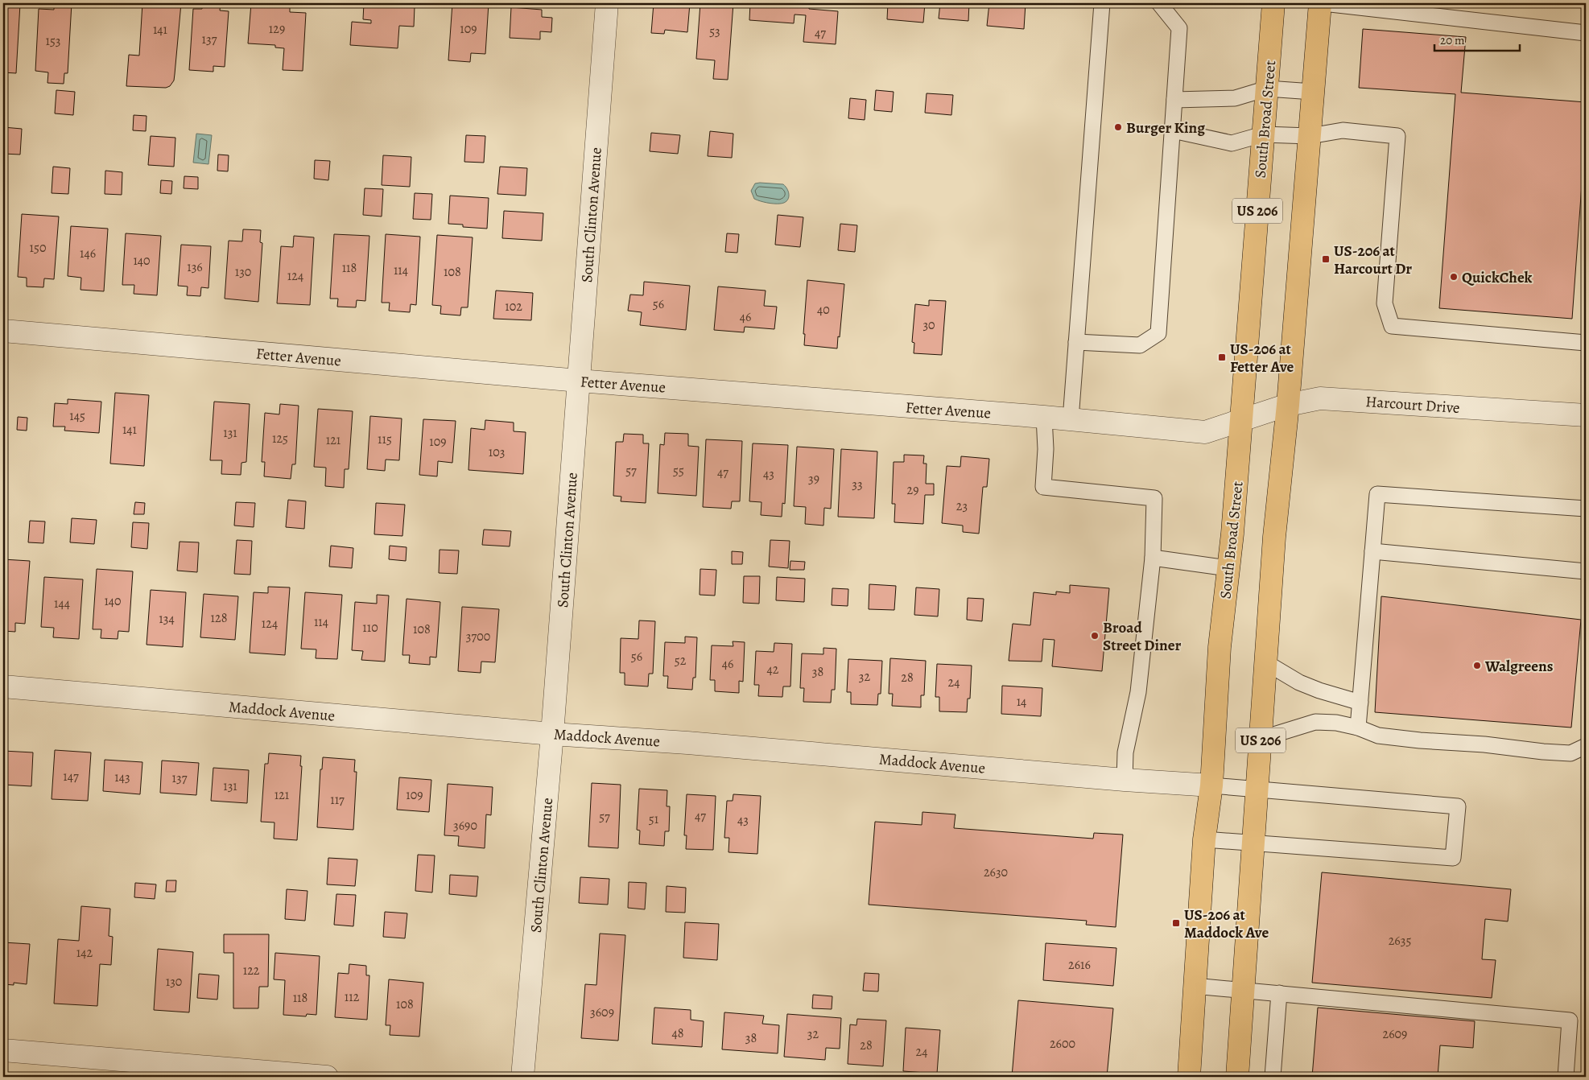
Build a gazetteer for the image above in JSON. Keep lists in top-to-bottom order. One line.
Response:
{"streets":{"main road":["South Broad Street","US 206"],"street":["South Clinton Avenue","Fetter Avenue","Harcourt Drive","Maddock Avenue"]},"crossings":[["South Broad Street","Fetter Avenue"],["South Broad Street","Harcourt Drive"],["South Broad Street","Maddock Avenue"],["US 206","Harcourt Drive"],["South Clinton Avenue","Fetter Avenue"],["South Clinton Avenue","Maddock Avenue"],["Fetter Avenue","Harcourt Drive"]],"places":{"other":["Burger King","QuickChek","Broad Street Diner","Walgreens"],"transit":["US-206 at Harcourt Dr","US-206 at Fetter Ave","US-206 at Maddock Ave"]},"house_numbers":["129","109","141","53","47","137","153","150","146","140","136","118","114","130","108","124","56","102","40","46","30","145","141","131","125","115","121","109","103","57","55","47","43","39","33","29","23","140","144","128","134","114","124","110","108","3700","56","52","46","42","38","32","28","24","14","147","143","137","131","121","109","117","47","57","51","43","3690","2630","2635","142","2616","122","130","112","118","108","3609","48","32","2609","38","2600","28","24"],"scale_bar":"20 m"}
